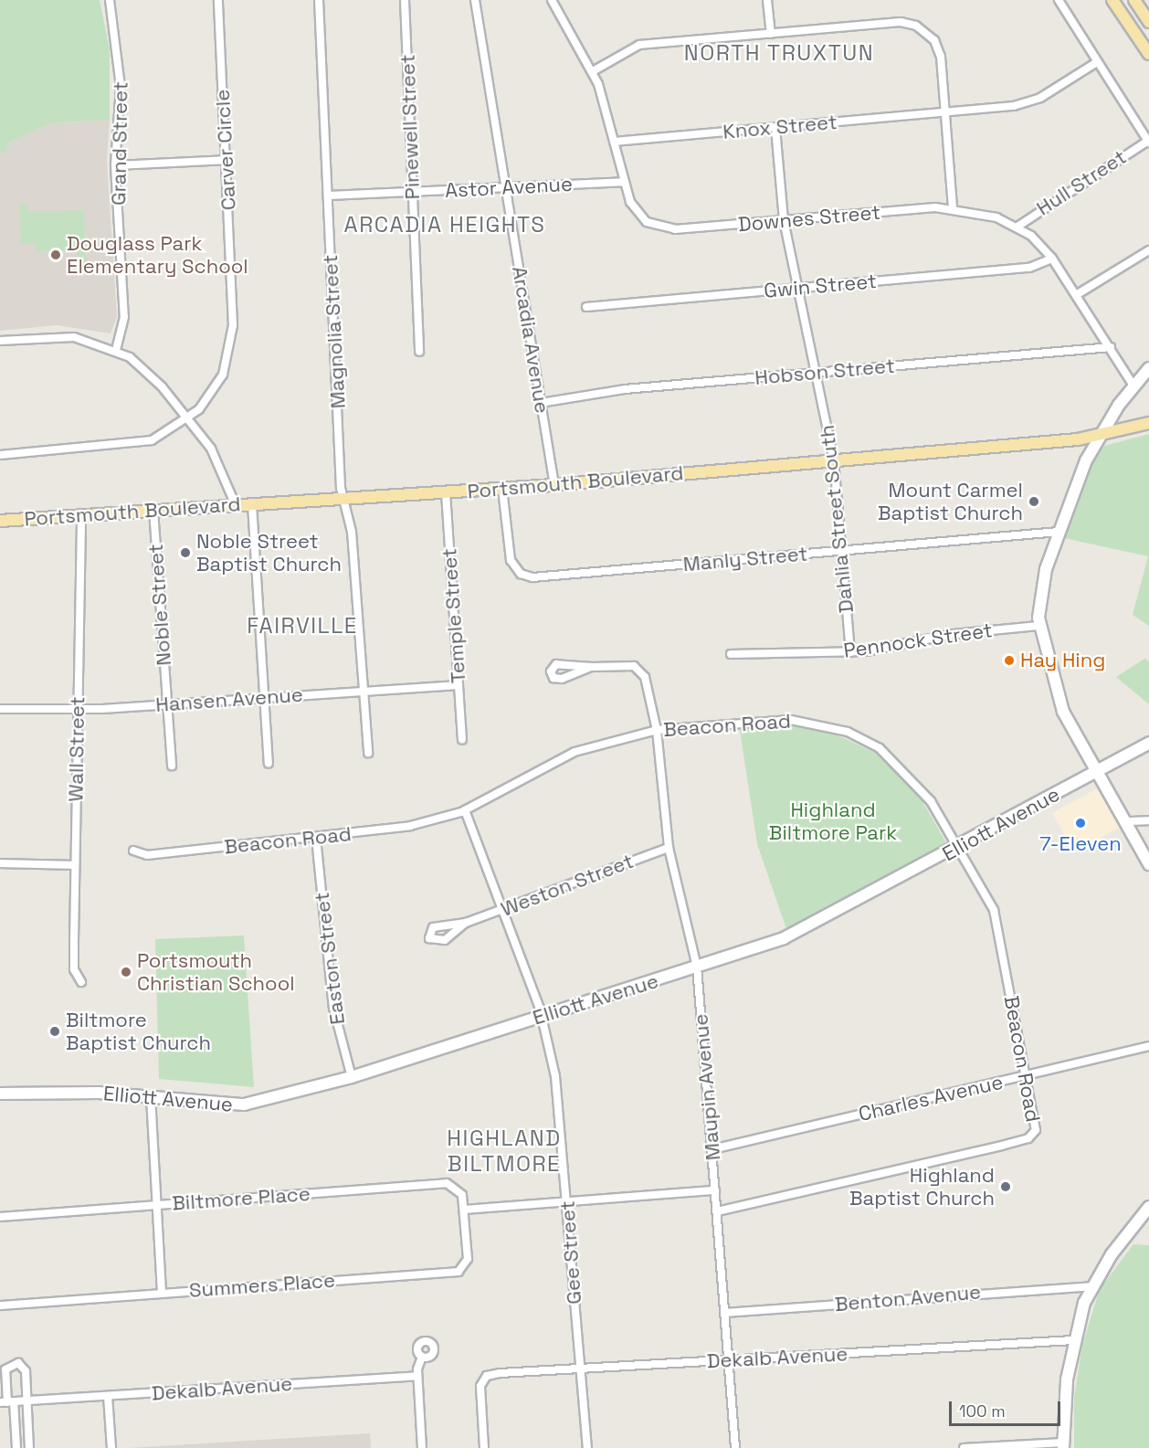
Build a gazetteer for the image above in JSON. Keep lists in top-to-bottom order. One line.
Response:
{"streets":{"main road":["Portsmouth Boulevard"],"street":["Pinewell Street","Knox Street","Grand Street","Carver Circle","Hull Street","Astor Avenue","Downes Street","Gwin Street","Magnolia Street","Arcadia Avenue","Hobson Street","Dahlia Street South","Manly Street","Noble Street","Temple Street","Pennock Street","Hansen Avenue","Beacon Road","Wall Street","Elliott Avenue","Weston Street","Easton Street","Maupin Avenue","Charles Avenue","Biltmore Place","Gee Street","Summers Place","Benton Avenue","Dekalb Avenue"]},"crossings":[["Pinewell Street","Astor Avenue"],["Knox Street","Downes Street"],["Knox Street","Dahlia Street South"],["Hull Street","Downes Street"],["Astor Avenue","Downes Street"],["Astor Avenue","Magnolia Street"],["Astor Avenue","Arcadia Avenue"],["Downes Street","Gwin Street"],["Downes Street","Hobson Street"],["Downes Street","Dahlia Street South"],["Gwin Street","Dahlia Street South"],["Magnolia Street","Portsmouth Boulevard"],["Magnolia Street","Hansen Avenue"],["Arcadia Avenue","Hobson Street"],["Arcadia Avenue","Portsmouth Boulevard"],["Hobson Street","Dahlia Street South"],["Portsmouth Boulevard","Dahlia Street South"],["Portsmouth Boulevard","Manly Street"],["Portsmouth Boulevard","Noble Street"],["Portsmouth Boulevard","Temple Street"],["Portsmouth Boulevard","Wall Street"],["Dahlia Street South","Manly Street"],["Dahlia Street South","Pennock Street"],["Noble Street","Hansen Avenue"],["Temple Street","Hansen Avenue"],["Hansen Avenue","Wall Street"],["Beacon Road","Elliott Avenue"],["Beacon Road","Easton Street"],["Beacon Road","Maupin Avenue"],["Beacon Road","Charles Avenue"],["Beacon Road","Gee Street"],["Elliott Avenue","Easton Street"],["Elliott Avenue","Maupin Avenue"],["Elliott Avenue","Gee Street"],["Weston Street","Maupin Avenue"],["Weston Street","Gee Street"],["Maupin Avenue","Charles Avenue"],["Maupin Avenue","Benton Avenue"],["Maupin Avenue","Dekalb Avenue"],["Biltmore Place","Summers Place"],["Gee Street","Dekalb Avenue"]],"districts":["NORTH TRUXTUN","ARCADIA HEIGHTS","FAIRVILLE","HIGHLAND BILTMORE"],"parks":["Highland Biltmore Park"],"places":["Douglass Park Elementary School","Mount Carmel Baptist Church","Noble Street Baptist Church","Hay Hing","7-Eleven","Portsmouth Christian School","Biltmore Baptist Church","Highland Baptist Church"],"scale_bar":"100 m"}
